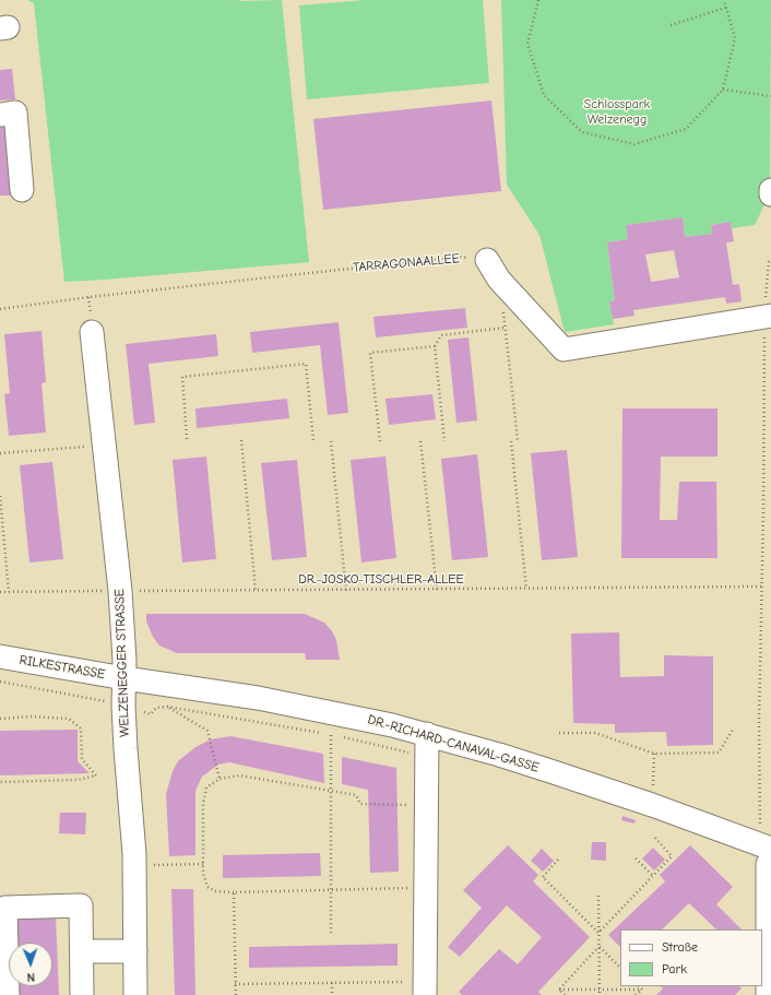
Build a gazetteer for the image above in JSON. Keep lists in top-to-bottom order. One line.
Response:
{"streets":{"street":["WELZENEGGER STRASSE","RILKESTRASSE","DR.-RICHARD-CANAVAL-GASSE"],"path":["TARRAGONAALLEE","DR.-JOSKO-TISCHLER-ALLEE"]},"crossings":[["DR.-JOSKO-TISCHLER-ALLEE","WELZENEGGER STRASSE"],["WELZENEGGER STRASSE","RILKESTRASSE"],["WELZENEGGER STRASSE","DR.-RICHARD-CANAVAL-GASSE"],["RILKESTRASSE","DR.-RICHARD-CANAVAL-GASSE"]],"parks":["Schlosspark Welzenegg"],"legend":["Straße","Park"],"north":"bottom"}
